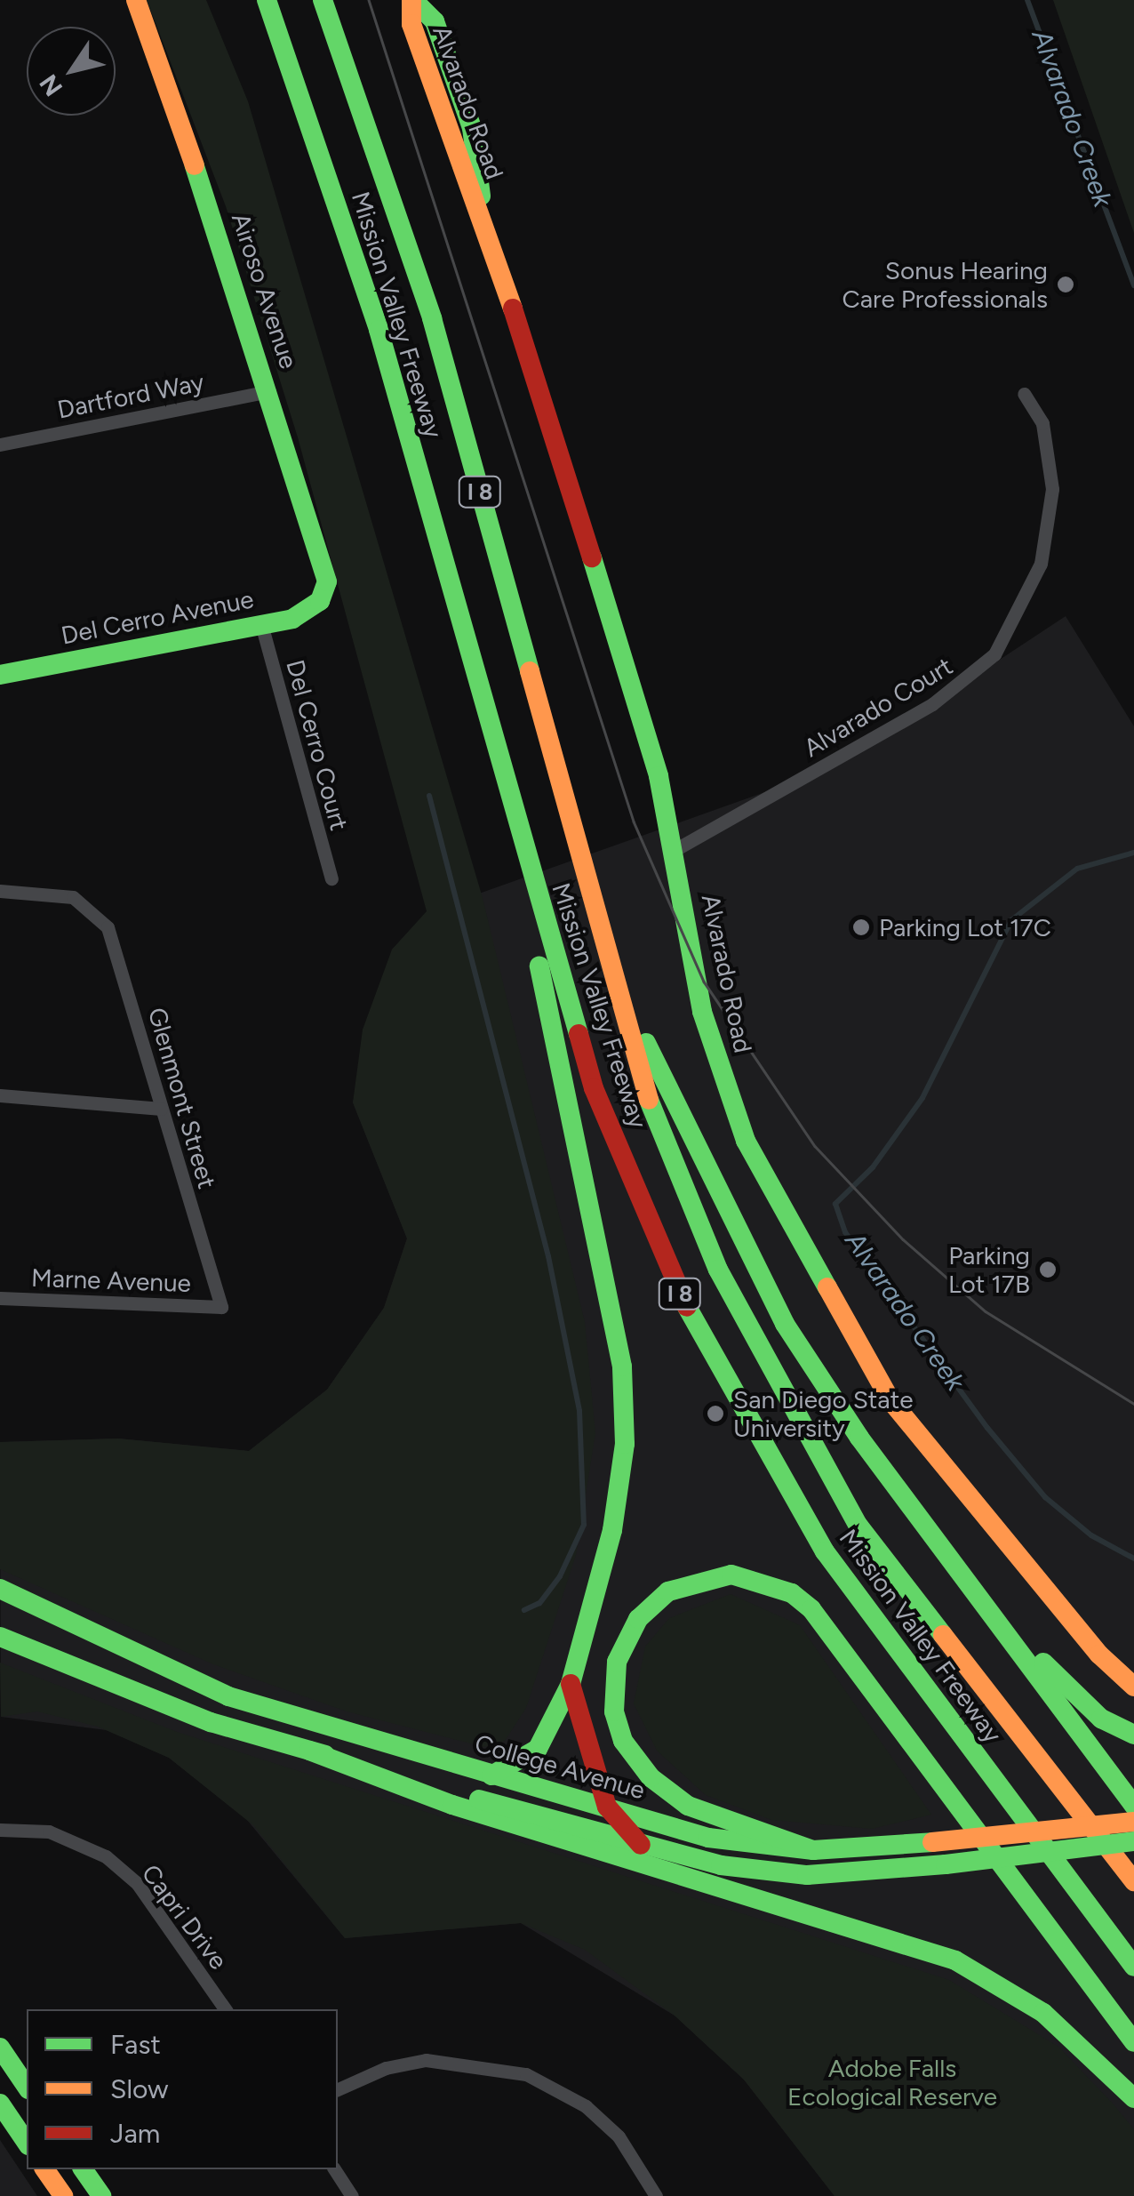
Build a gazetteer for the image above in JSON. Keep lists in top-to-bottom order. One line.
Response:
{"streets":{"main road":["Alvarado Road","Airoso Avenue","Mission Valley Freeway","I 8","Del Cerro Avenue","College Avenue"],"street":["Dartford Way","Alvarado Court","Del Cerro Court","Glenmont Street","Marne Avenue","Capri Drive"]},"crossings":[["Alvarado Road","Alvarado Court"],["Airoso Avenue","Dartford Way"],["Airoso Avenue","Del Cerro Avenue"],["Del Cerro Avenue","Del Cerro Court"],["Glenmont Street","Marne Avenue"]],"water":["Alvarado Creek"],"parks":["Adobe Falls Ecological Reserve"],"places":["Sonus Hearing Care Professionals","Parking Lot 17C","Parking Lot 17B","San Diego State University"],"legend":["Fast","Slow","Jam"],"north":"bottom left"}
